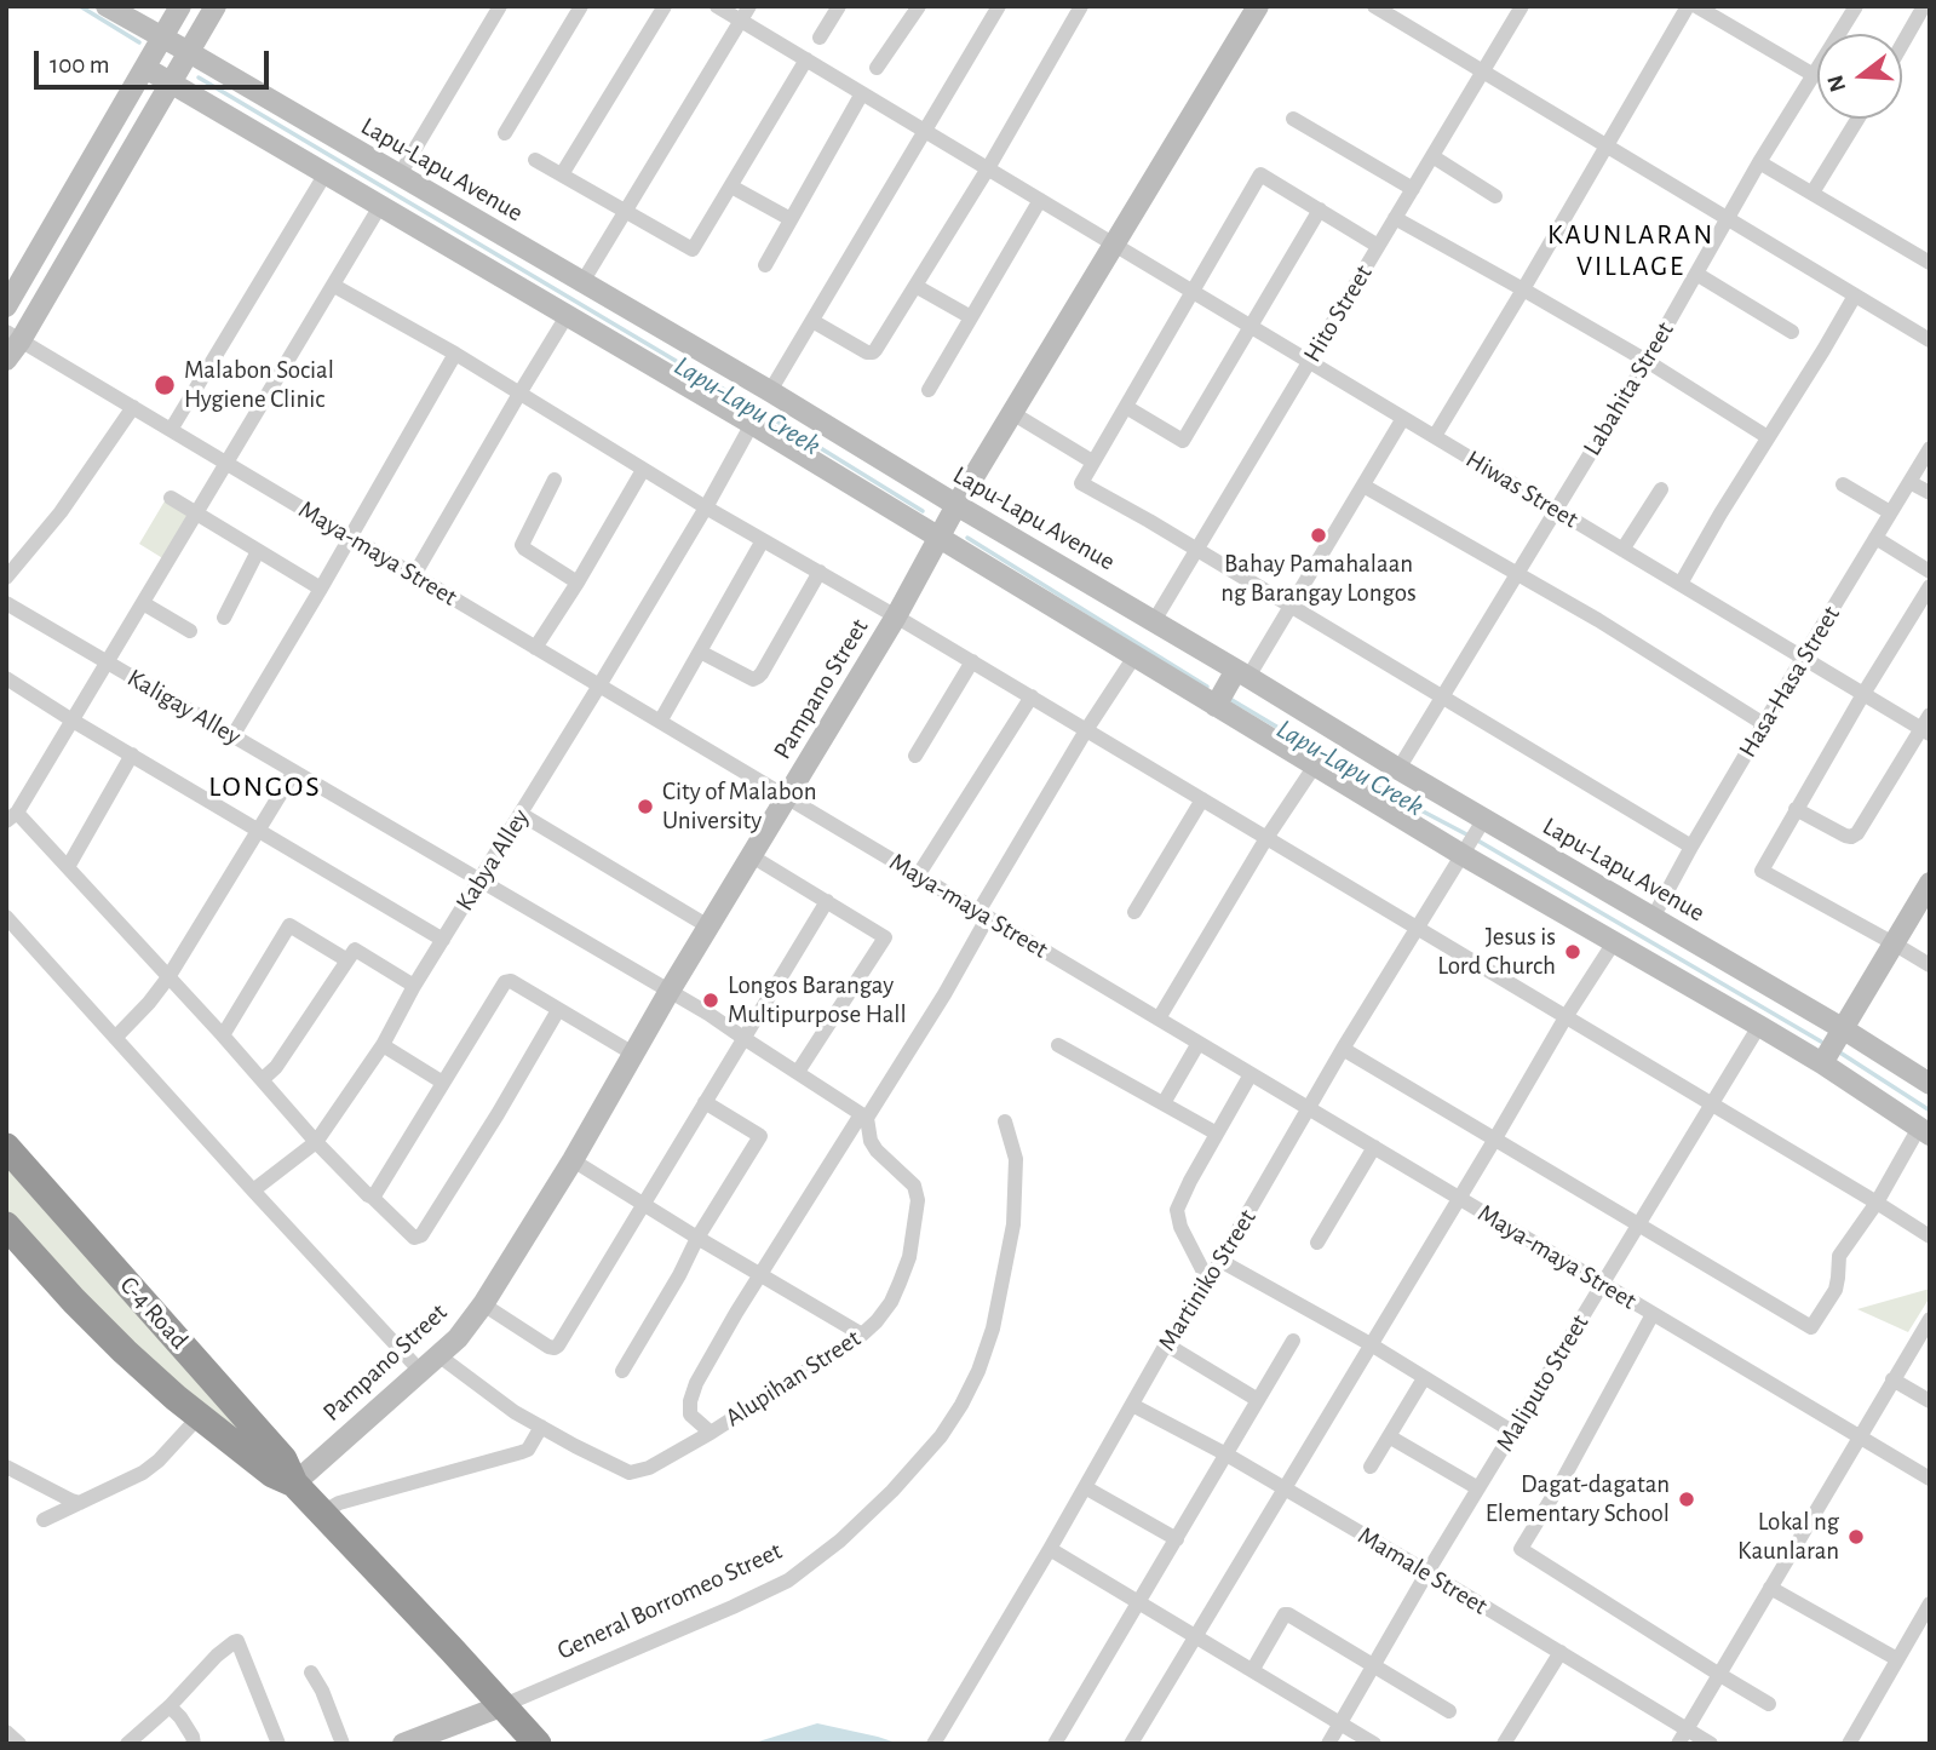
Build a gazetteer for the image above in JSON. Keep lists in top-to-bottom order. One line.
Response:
{"streets":{"highway":["C-4 Road"],"main road":["Lapu-Lapu Avenue","Pampano Street","General Borromeo Street"],"street":["Hito Street","Labahita Street","Hiwas Street","Maya-maya Street","Hasa-Hasa Street","Kaligay Alley","Kabya Alley","Martiniko Street","Alupihan Street","Maliputo Street","Mamale Street"]},"crossings":[["Lapu-Lapu Avenue","Hito Street"],["Lapu-Lapu Avenue","Labahita Street"],["Lapu-Lapu Avenue","Hasa-Hasa Street"],["Lapu-Lapu Avenue","Pampano Street"],["Lapu-Lapu Avenue","Kabya Alley"],["Lapu-Lapu Avenue","Martiniko Street"],["Lapu-Lapu Avenue","Maliputo Street"],["Hito Street","Hiwas Street"],["Labahita Street","Hiwas Street"],["Hiwas Street","Hasa-Hasa Street"],["Hiwas Street","Pampano Street"],["Maya-maya Street","Pampano Street"],["Maya-maya Street","Kabya Alley"],["Maya-maya Street","Martiniko Street"],["Maya-maya Street","Maliputo Street"],["Pampano Street","Kaligay Alley"],["Pampano Street","C-4 Road"],["Pampano Street","Alupihan Street"],["Kaligay Alley","Kabya Alley"],["Kaligay Alley","Alupihan Street"],["Martiniko Street","Mamale Street"],["C-4 Road","General Borromeo Street"],["Maliputo Street","Mamale Street"]],"districts":["KAUNLARAN VILLAGE","LONGOS"],"water":["Lapu-Lapu Creek"],"places":["Malabon Social Hygiene Clinic","Bahay Pamahalaan ng Barangay Longos","City of Malabon University","Jesus is Lord Church","Longos Barangay Multipurpose Hall","Dagat-dagatan Elementary School","Lokal ng Kaunlaran"],"scale_bar":"100 m","north":"left"}
